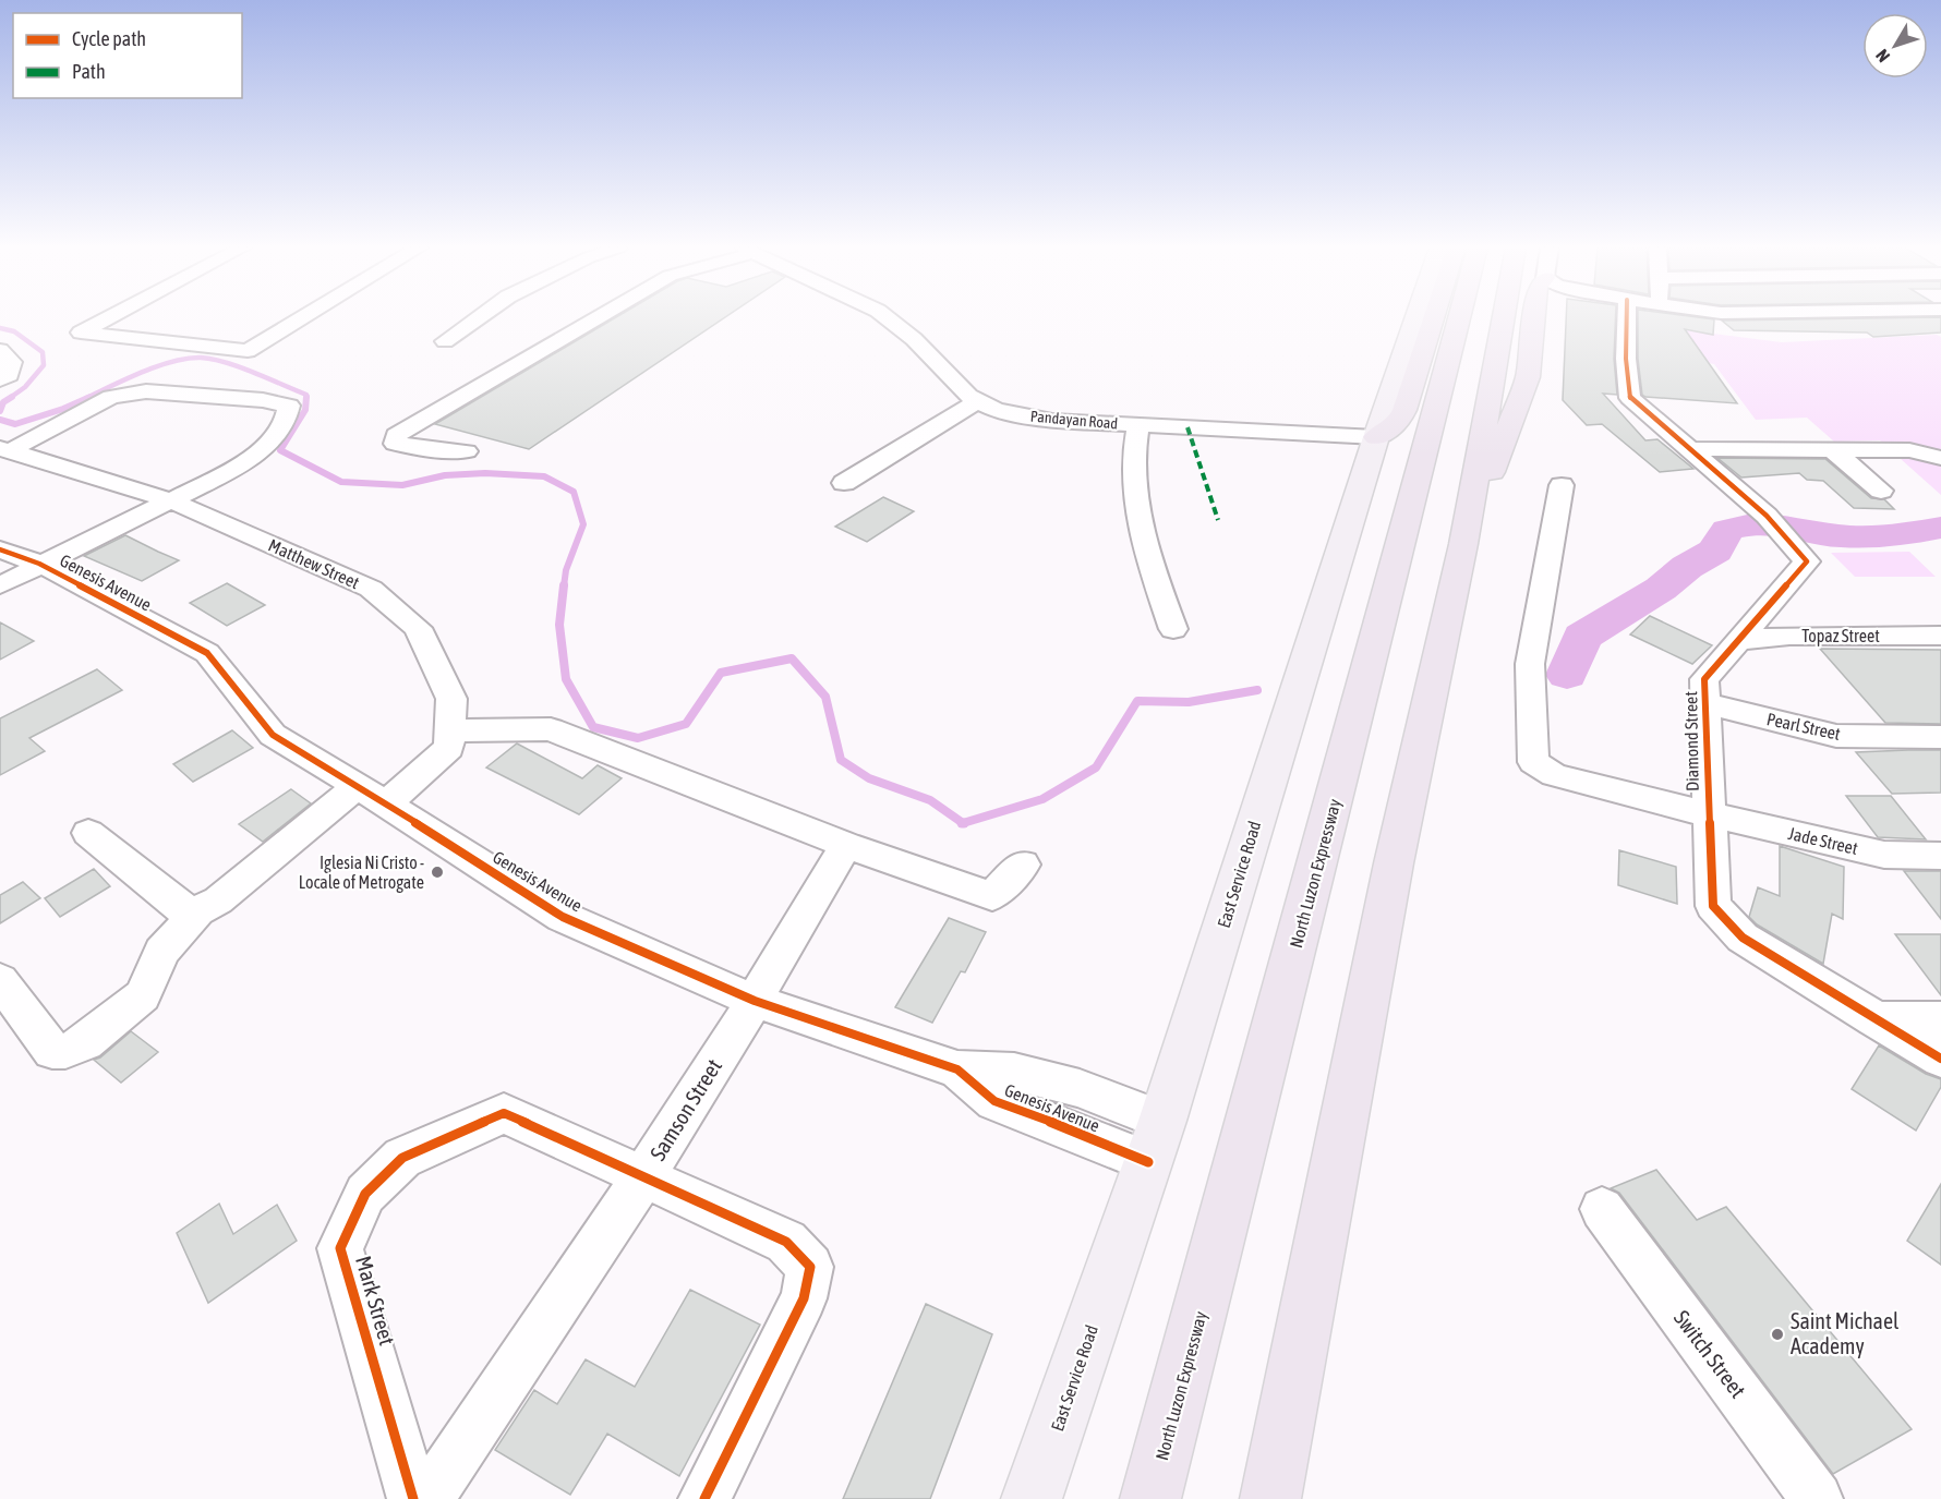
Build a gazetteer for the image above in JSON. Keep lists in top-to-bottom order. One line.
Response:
{"streets":{"highway":["North Luzon Expressway"],"main road":["East Service Road"],"street":["Pandayan Road","Matthew Street","Genesis Avenue","Topaz Street","Pearl Street","Diamond Street","Jade Street","Samson Street","Mark Street","Switch Street"]},"crossings":[["Pandayan Road","East Service Road"],["Matthew Street","Genesis Avenue"],["Genesis Avenue","East Service Road"],["Genesis Avenue","Samson Street"],["Topaz Street","Diamond Street"],["Pearl Street","Diamond Street"],["Diamond Street","Jade Street"],["Samson Street","Mark Street"]],"places":["Iglesia Ni Cristo - Locale of Metrogate","Saint Michael Academy"],"legend":["Cycle path","Path"],"north":"bottom left"}
